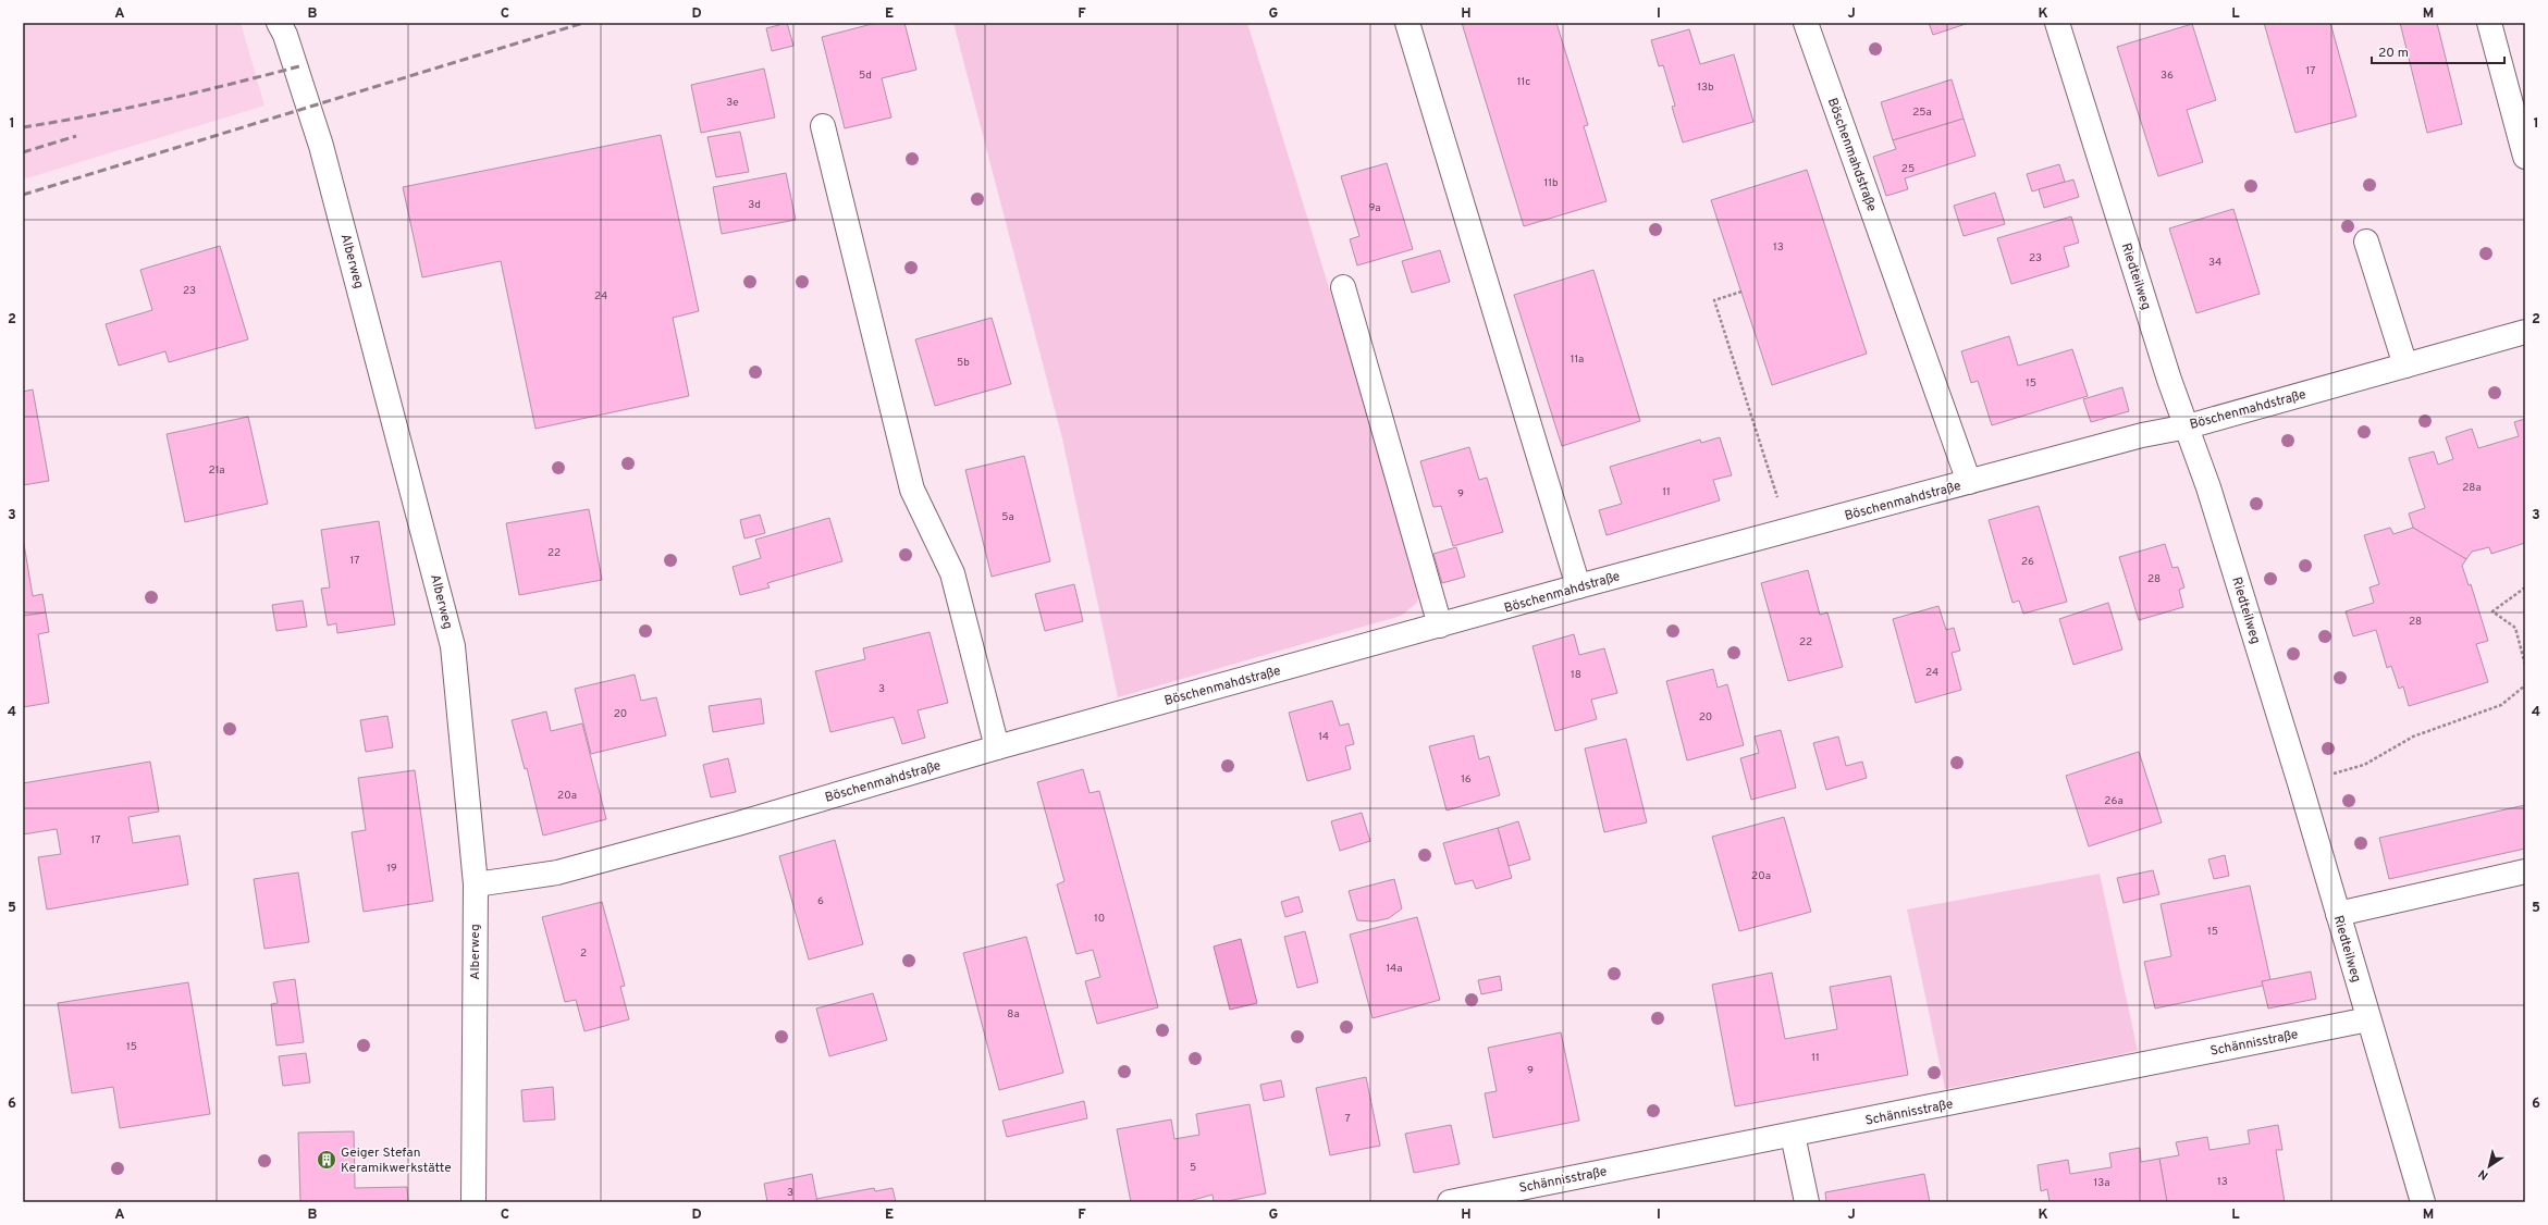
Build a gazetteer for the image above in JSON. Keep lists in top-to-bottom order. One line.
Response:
{"streets":{"street":["Böschenmahdstraße","Alberweg","Riedteilweg","Schännisstraße"]},"crossings":[["Böschenmahdstraße","Alberweg"],["Böschenmahdstraße","Riedteilweg"],["Riedteilweg","Schännisstraße"]],"places":{"building":["Geiger Stefan Keramikwerkstätte"]},"house_numbers":["17","5d","36","11c","13b","3e","25a","25","11b","3d","9a","13","23","34","23","24","11a","5b","15","21a","28a","11","9","5a","22","17","26","28","28","22","24","18","3","20","20","14","16","20a","26a","17","19","20a","6","10","15","2","14a","8a","15","11","9","7","5","13","13a","3"],"scale_bar":"20 m","north":"bottom left","grid":{"columns":["A","B","C","D","E","F","G","H","I","J","K","L","M"],"rows":["1","2","3","4","5","6"]}}
